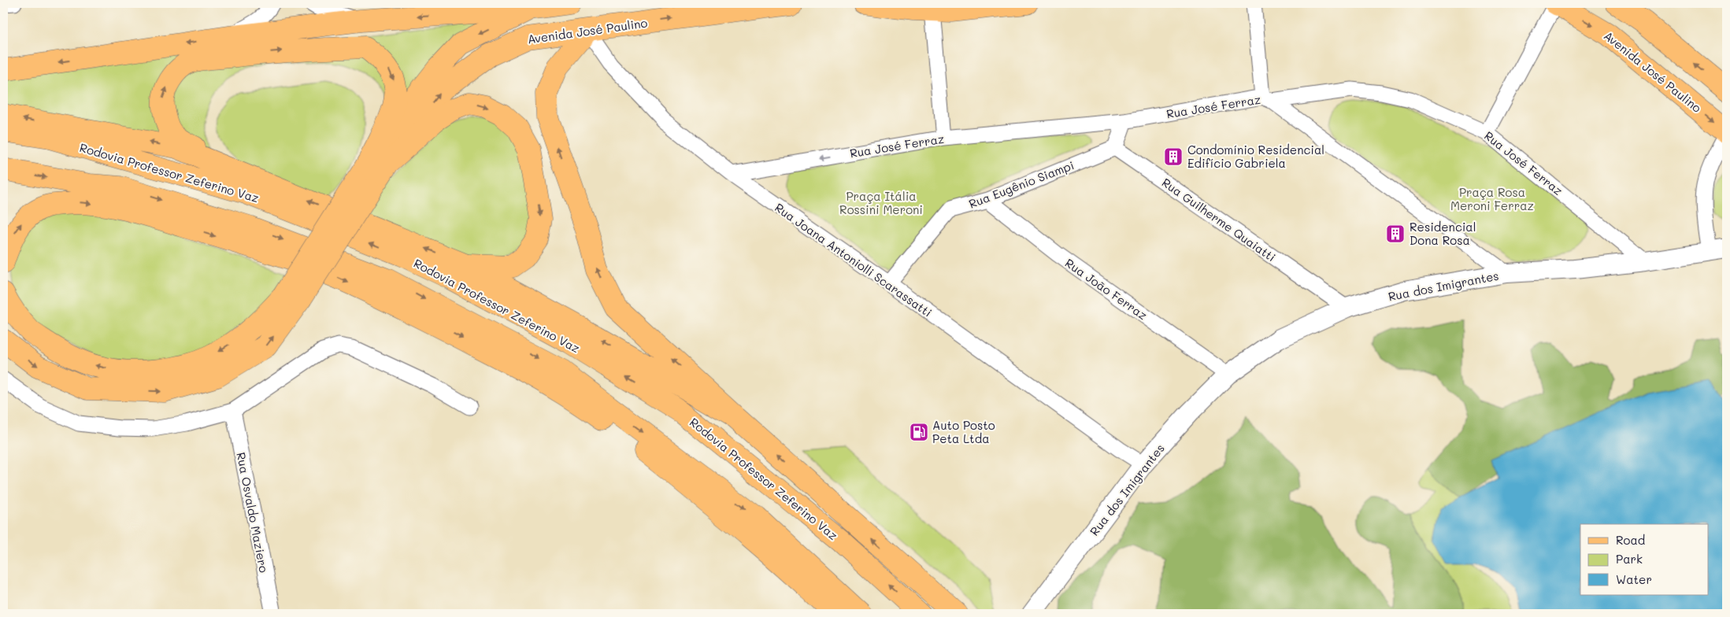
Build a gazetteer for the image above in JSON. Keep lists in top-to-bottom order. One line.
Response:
{"streets":{"main road":["Avenida José Paulino","Rodovia Professor Zeferino Vaz"],"street":["Rua José Ferraz","Rua Eugênio Siampi","Rua Guilherme Quaiatti","Rua Joana Antoniolli Scarassatti","Rua dos Imigrantes","Rua João Ferraz","Rua Osvaldo Maziero"]},"crossings":[["Avenida José Paulino","Rua Joana Antoniolli Scarassatti"],["Rua José Ferraz","Rua Joana Antoniolli Scarassatti"],["Rua José Ferraz","Rua dos Imigrantes"],["Rua Eugênio Siampi","Rua Guilherme Quaiatti"],["Rua Eugênio Siampi","Rua Joana Antoniolli Scarassatti"],["Rua Eugênio Siampi","Rua João Ferraz"],["Rua Guilherme Quaiatti","Rua dos Imigrantes"],["Rua Joana Antoniolli Scarassatti","Rua dos Imigrantes"],["Rua dos Imigrantes","Rua João Ferraz"]],"parks":["Praça Rosa Meroni Ferraz","Praça Itália Rossini Meroni"],"places":{"building":["Condomínio Residencial Edifício Gabriela","Residencial Dona Rosa"],"fuel station":["Auto Posto Peta Ltda"]},"legend":["Road","Park","Water"]}
